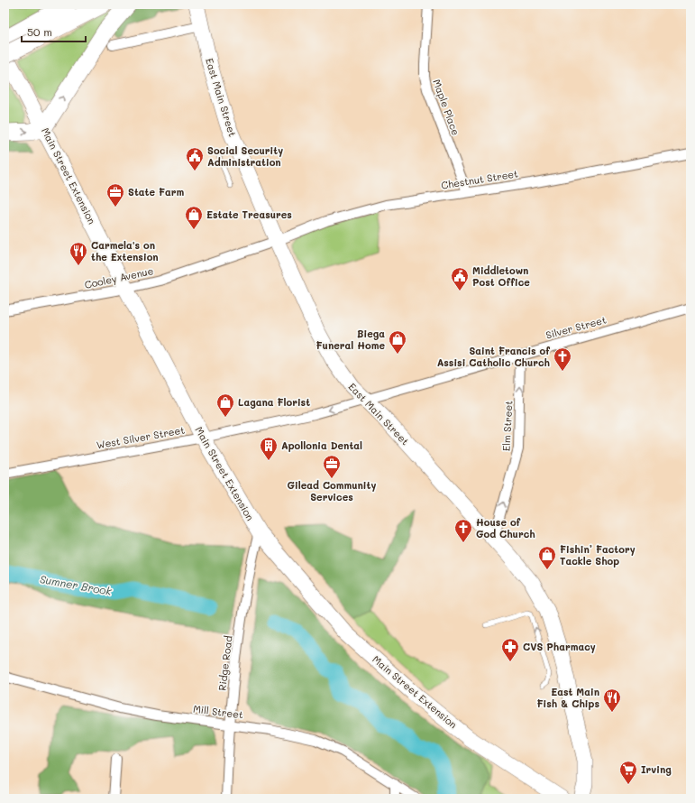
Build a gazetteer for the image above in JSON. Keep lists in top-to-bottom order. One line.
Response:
{"streets":{"main road":["East Main Street","Main Street Extension"],"street":["Maple Place","Chestnut Street","Cooley Avenue","Silver Street","Elm Street","West Silver Street","Ridge Road","Mill Street"]},"crossings":[["East Main Street","Chestnut Street"],["East Main Street","Cooley Avenue"],["East Main Street","Silver Street"],["East Main Street","Elm Street"],["East Main Street","West Silver Street"],["Maple Place","Chestnut Street"],["Main Street Extension","Cooley Avenue"],["Main Street Extension","West Silver Street"],["Main Street Extension","Ridge Road"],["Chestnut Street","Cooley Avenue"],["Silver Street","Elm Street"],["Silver Street","West Silver Street"],["Ridge Road","Mill Street"]],"one_way":["Elm Street","West Silver Street"],"water":["Sumner Brook"],"places":{"public building":["Social Security Administration","Middletown Post Office"],"office":["State Farm","Gilead Community Services"],"shop":["Estate Treasures","Biega Funeral Home","Lagana Florist","Fishin’ Factory Tackle Shop"],"restaurant":["Carmela's on the Extension","East Main Fish & Chips"],"church":["Saint Francis of Assisi Catholic Church","House of God Church"],"building":["Apollonia Dental"],"pharmacy":["CVS Pharmacy"],"supermarket":["Irving"]},"scale_bar":"50 m"}
